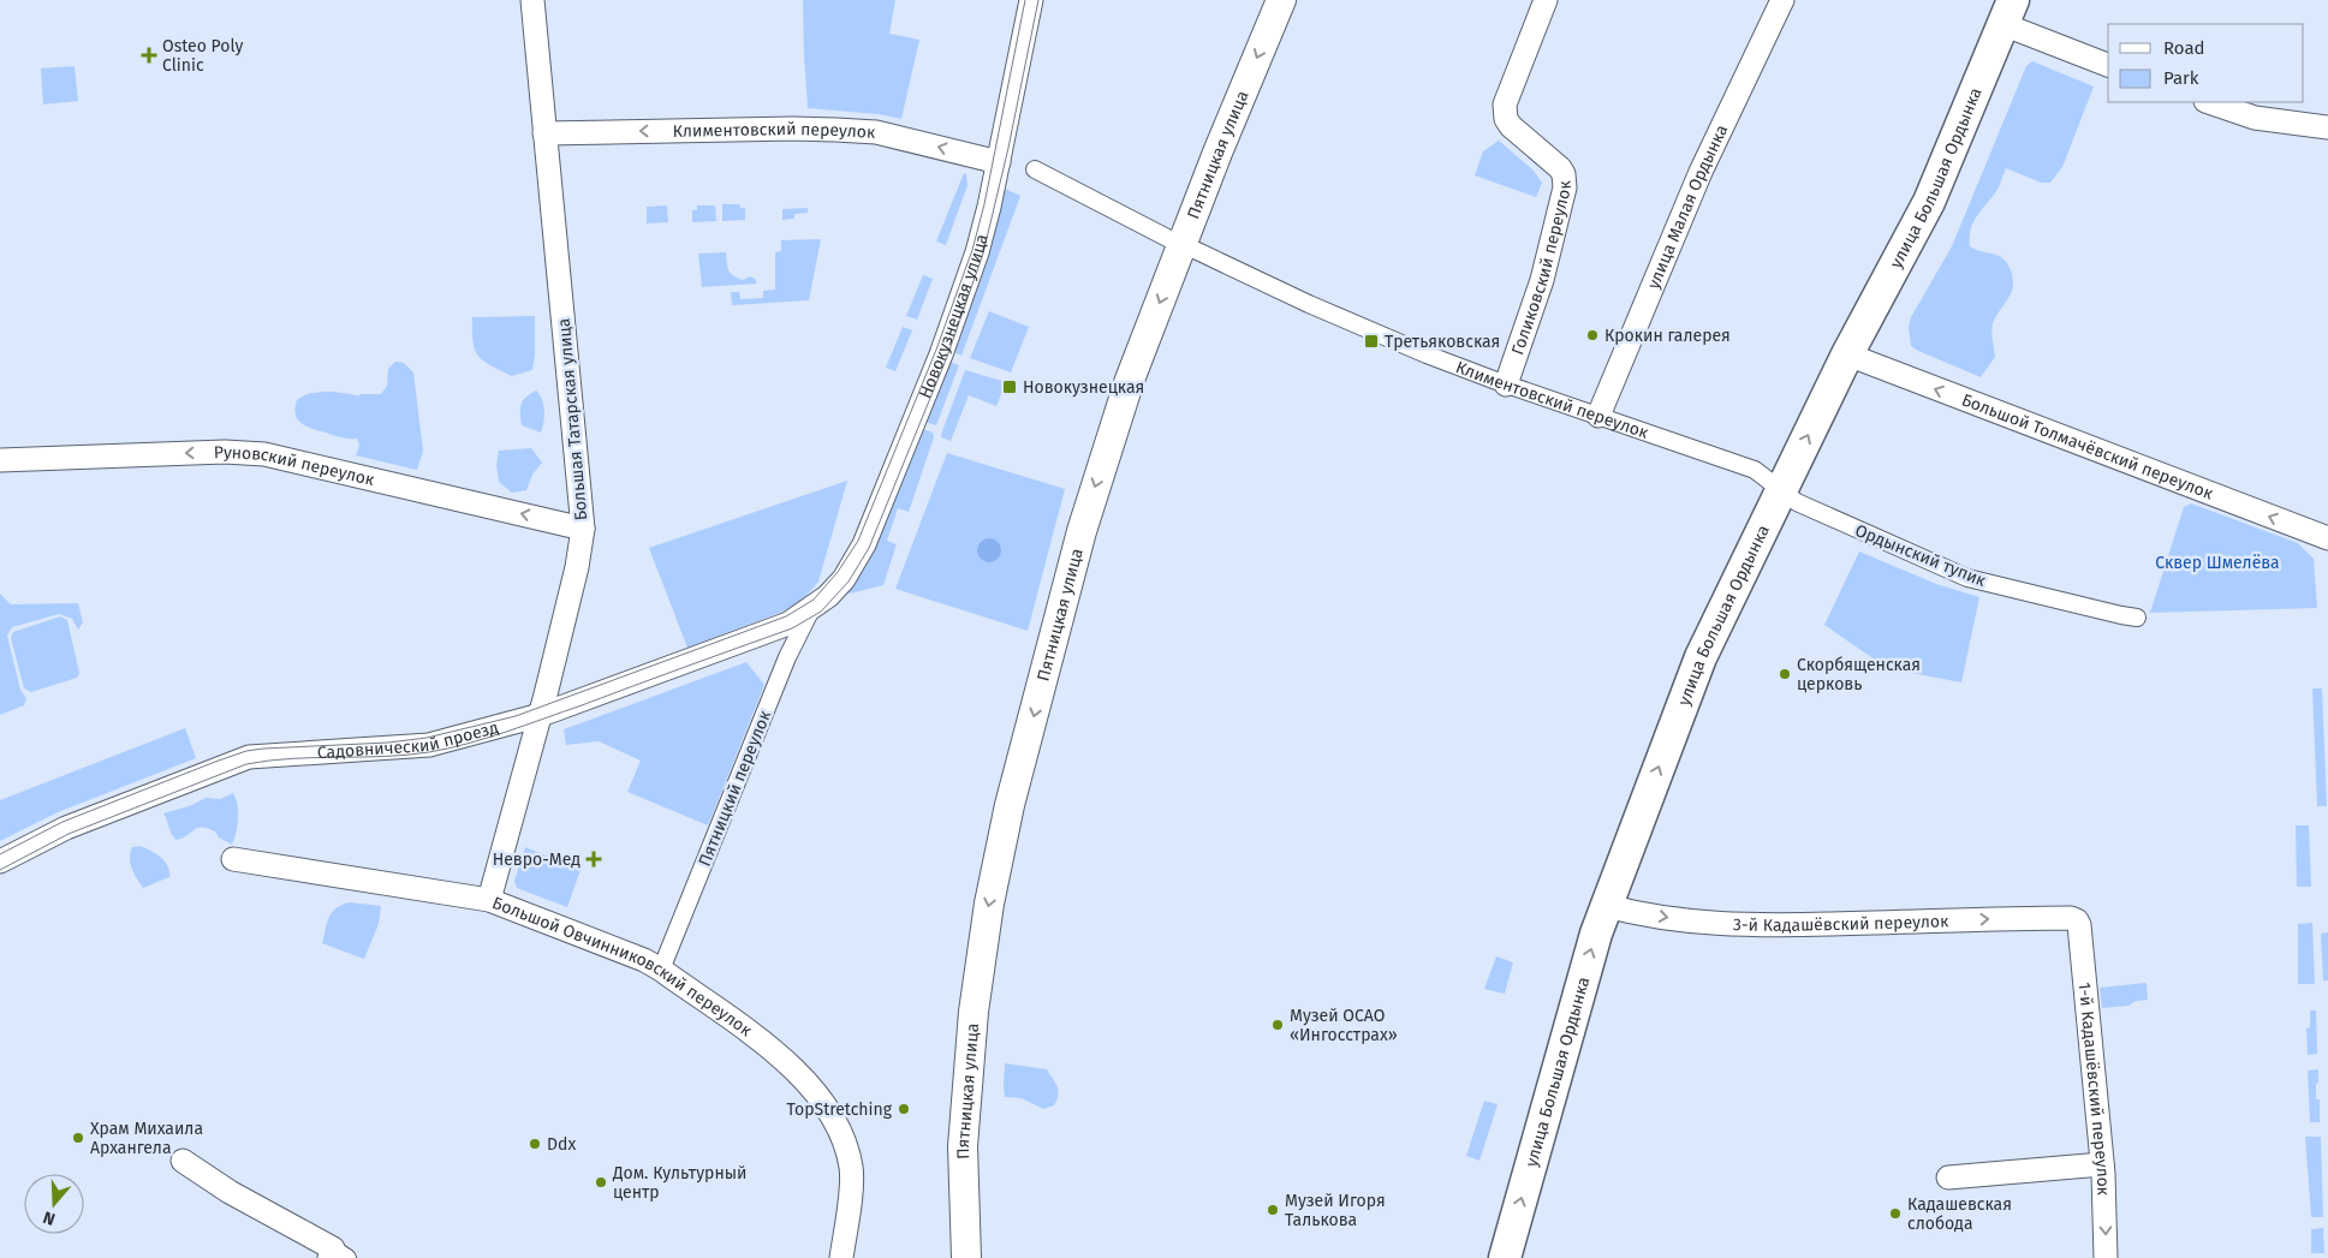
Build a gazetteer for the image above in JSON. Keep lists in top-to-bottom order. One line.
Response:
{"streets":{"main road":["улица Большая Ордынка"],"street":["Климентовский переулок","Пятницкая улица","улица Малая Ордынка","Голиковский переулок","Новокузнецкая улица","Большая Татарская улица","Большой Толмачёвский переулок","Руновский переулок","Ордынский тупик","Садовнический проезд","Пятницкий переулок","3-й Кадашёвский переулок","Большой Овчинниковский переулок","1-й Кадашёвский переулок"]},"crossings":[["Климентовский переулок","улица Большая Ордынка"],["Климентовский переулок","улица Малая Ордынка"],["Климентовский переулок","Голиковский переулок"],["Климентовский переулок","Новокузнецкая улица"],["Климентовский переулок","Большая Татарская улица"],["Климентовский переулок","Ордынский тупик"],["улица Большая Ордынка","Большой Толмачёвский переулок"],["улица Большая Ордынка","Ордынский тупик"],["улица Большая Ордынка","3-й Кадашёвский переулок"],["Новокузнецкая улица","Садовнический проезд"],["Новокузнецкая улица","Пятницкий переулок"],["Большая Татарская улица","Руновский переулок"],["Большая Татарская улица","Садовнический проезд"],["Большая Татарская улица","Большой Овчинниковский переулок"],["Садовнический проезд","Пятницкий переулок"],["Пятницкий переулок","Большой Овчинниковский переулок"],["3-й Кадашёвский переулок","1-й Кадашёвский переулок"]],"one_way":["Климентовский переулок","Пятницкая улица","улица Большая Ордынка","Большой Толмачёвский переулок","Руновский переулок","3-й Кадашёвский переулок"],"parks":["Сквер Шмелёва"],"places":{"health":["Osteo Poly Clinic","Невро-Мед"],"other":["Крокин галерея","Скорбященская церковь","Музей ОСАО «Ингосстрах»","TopStretching","Храм Михаила Архангела","Ddx","Дом. Культурный центр","Музей Игоря Талькова","Кадашевская слобода"],"transit":["Третьяковская","Новокузнецкая"]},"legend":["Road","Park"],"north":"bottom"}
